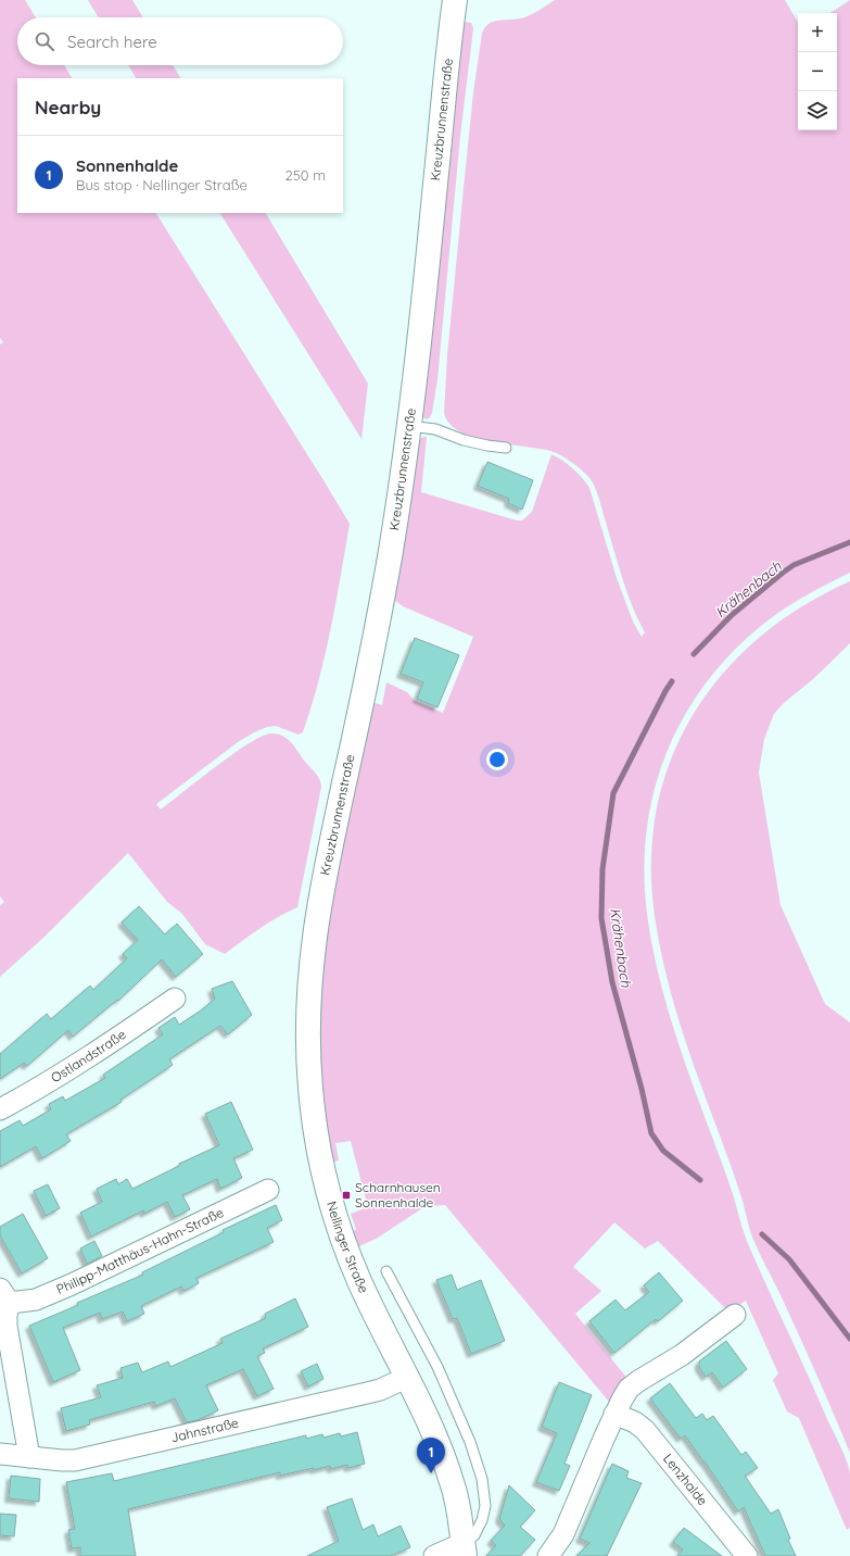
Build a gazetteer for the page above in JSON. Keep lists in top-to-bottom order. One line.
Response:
{"streets":{"main road":["Kreuzbrunnenstraße","Nellinger Straße"],"street":["Ostlandstraße","Philipp-Matthäus-Hahn-Straße","Jahnstraße","Lenzhalde"]},"crossings":[["Kreuzbrunnenstraße","Nellinger Straße"],["Nellinger Straße","Jahnstraße"]],"water":["Krähenbach"],"places":{"transit":["Scharnhausen Sonnenhalde"]},"page":{"map_buttons":["+","−"],"search":"Search here","heading":"Nearby","list":[{"mark":"1","name":"Sonnenhalde","note":"Bus stop · Nellinger Straße","value":"250 m"}],"pins":"1"}}
